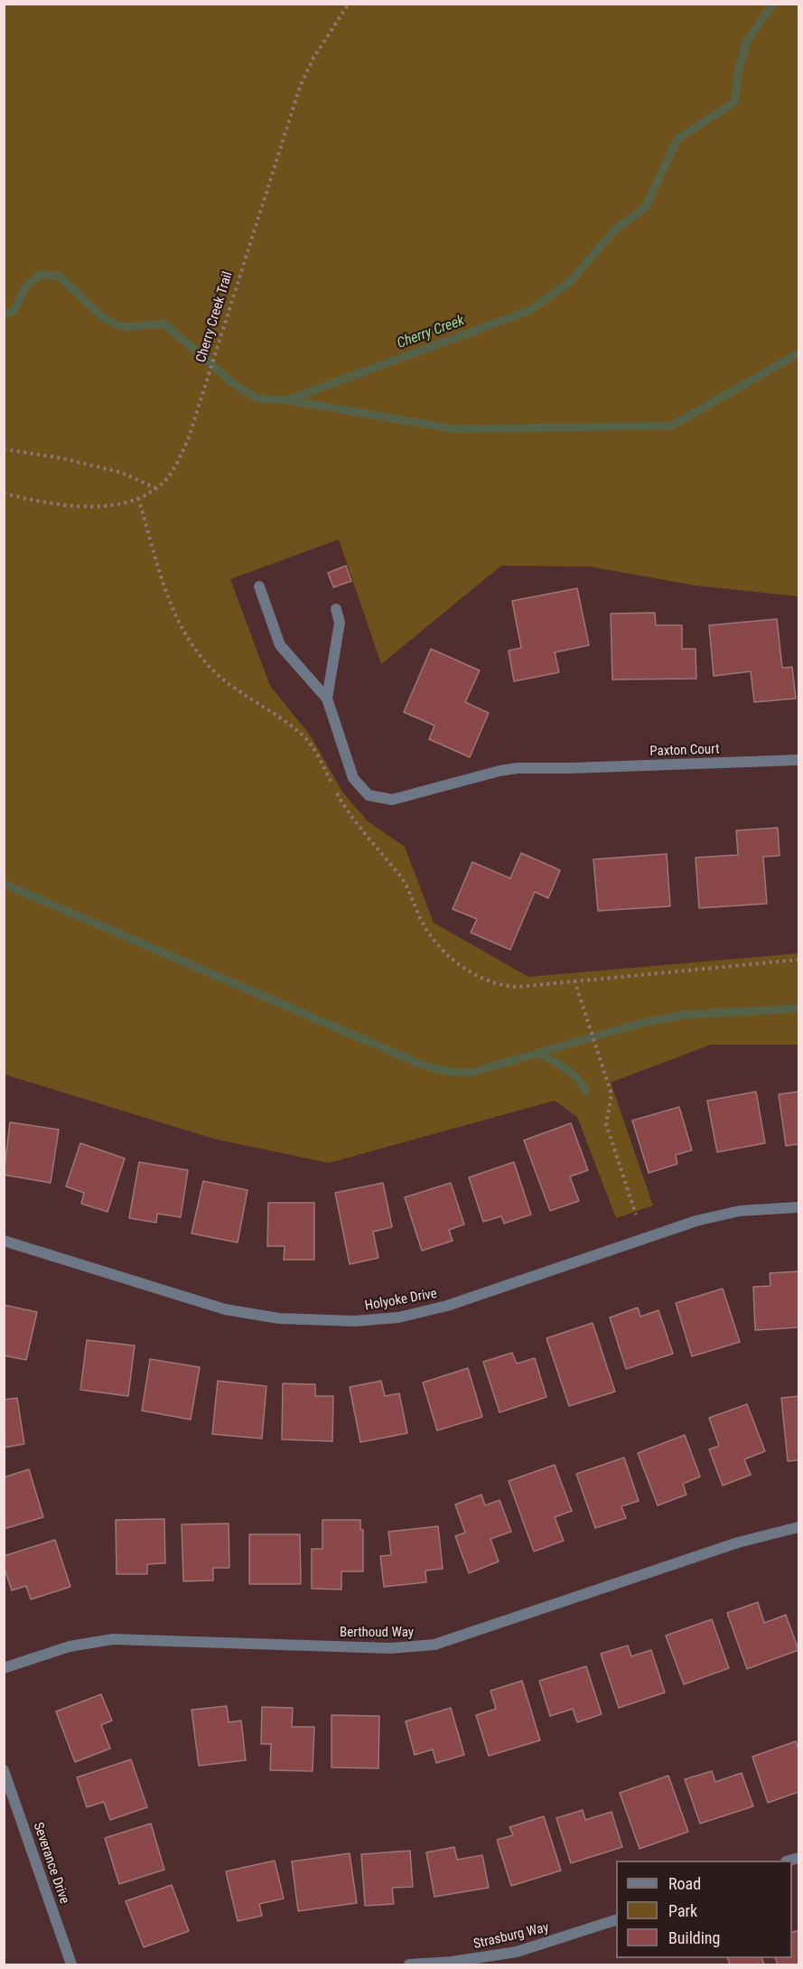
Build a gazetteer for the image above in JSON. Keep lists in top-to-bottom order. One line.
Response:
{"streets":{"street":["Paxton Court","Holyoke Drive","Berthoud Way","Severance Drive","Strasburg Way"],"path":["Cherry Creek Trail"]},"water":["Cherry Creek"],"legend":["Road","Park","Building"]}
